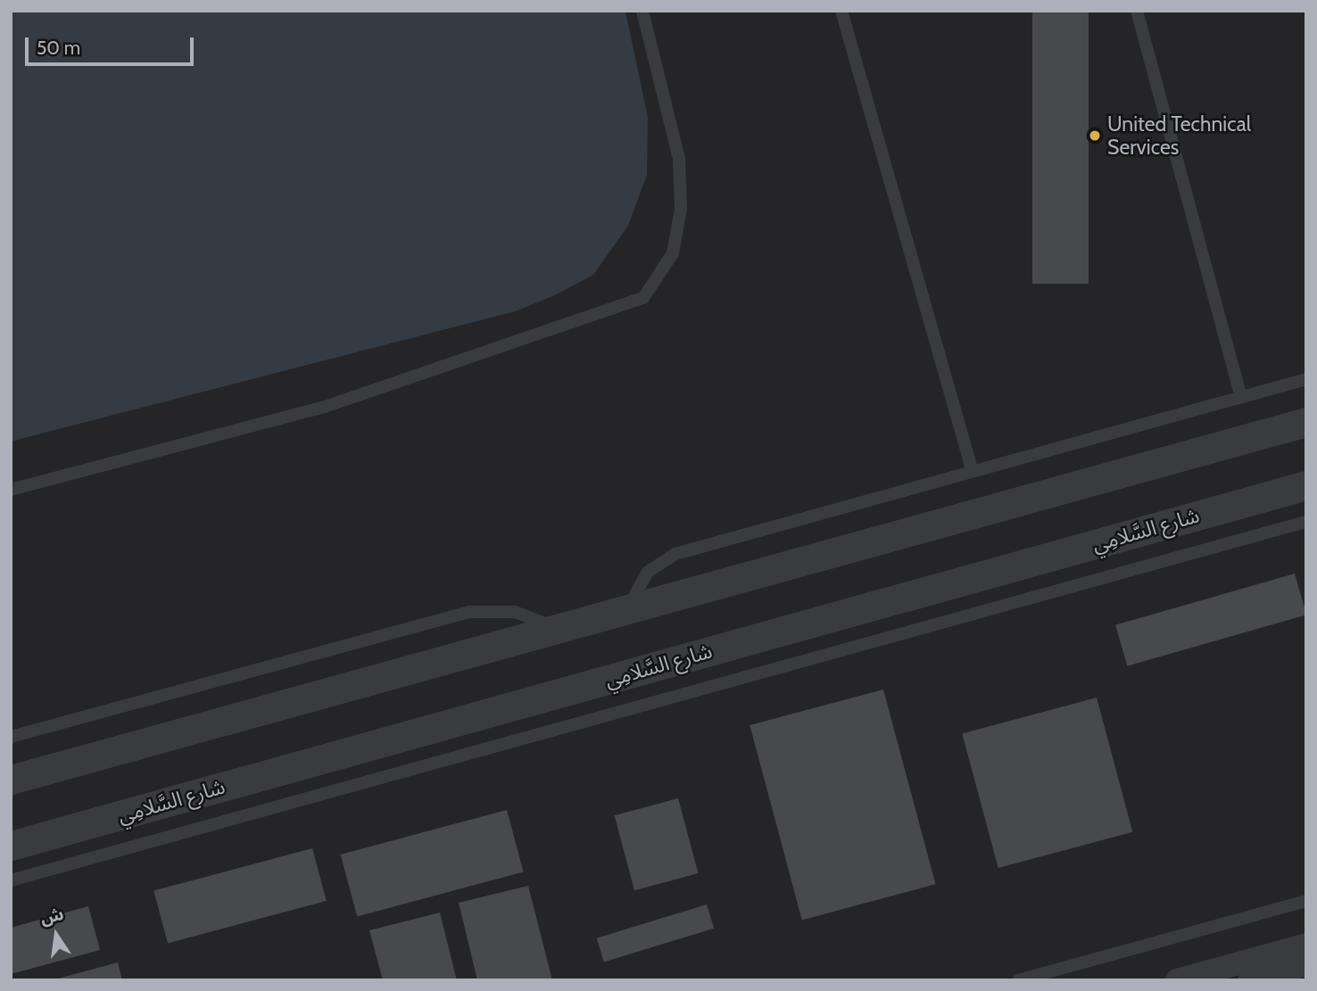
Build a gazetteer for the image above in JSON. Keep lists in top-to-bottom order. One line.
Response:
{"streets":{"street":["شارع السَّلامِي"]},"places":["United Technical Services"],"scale_bar":"50 m","north":"top"}
